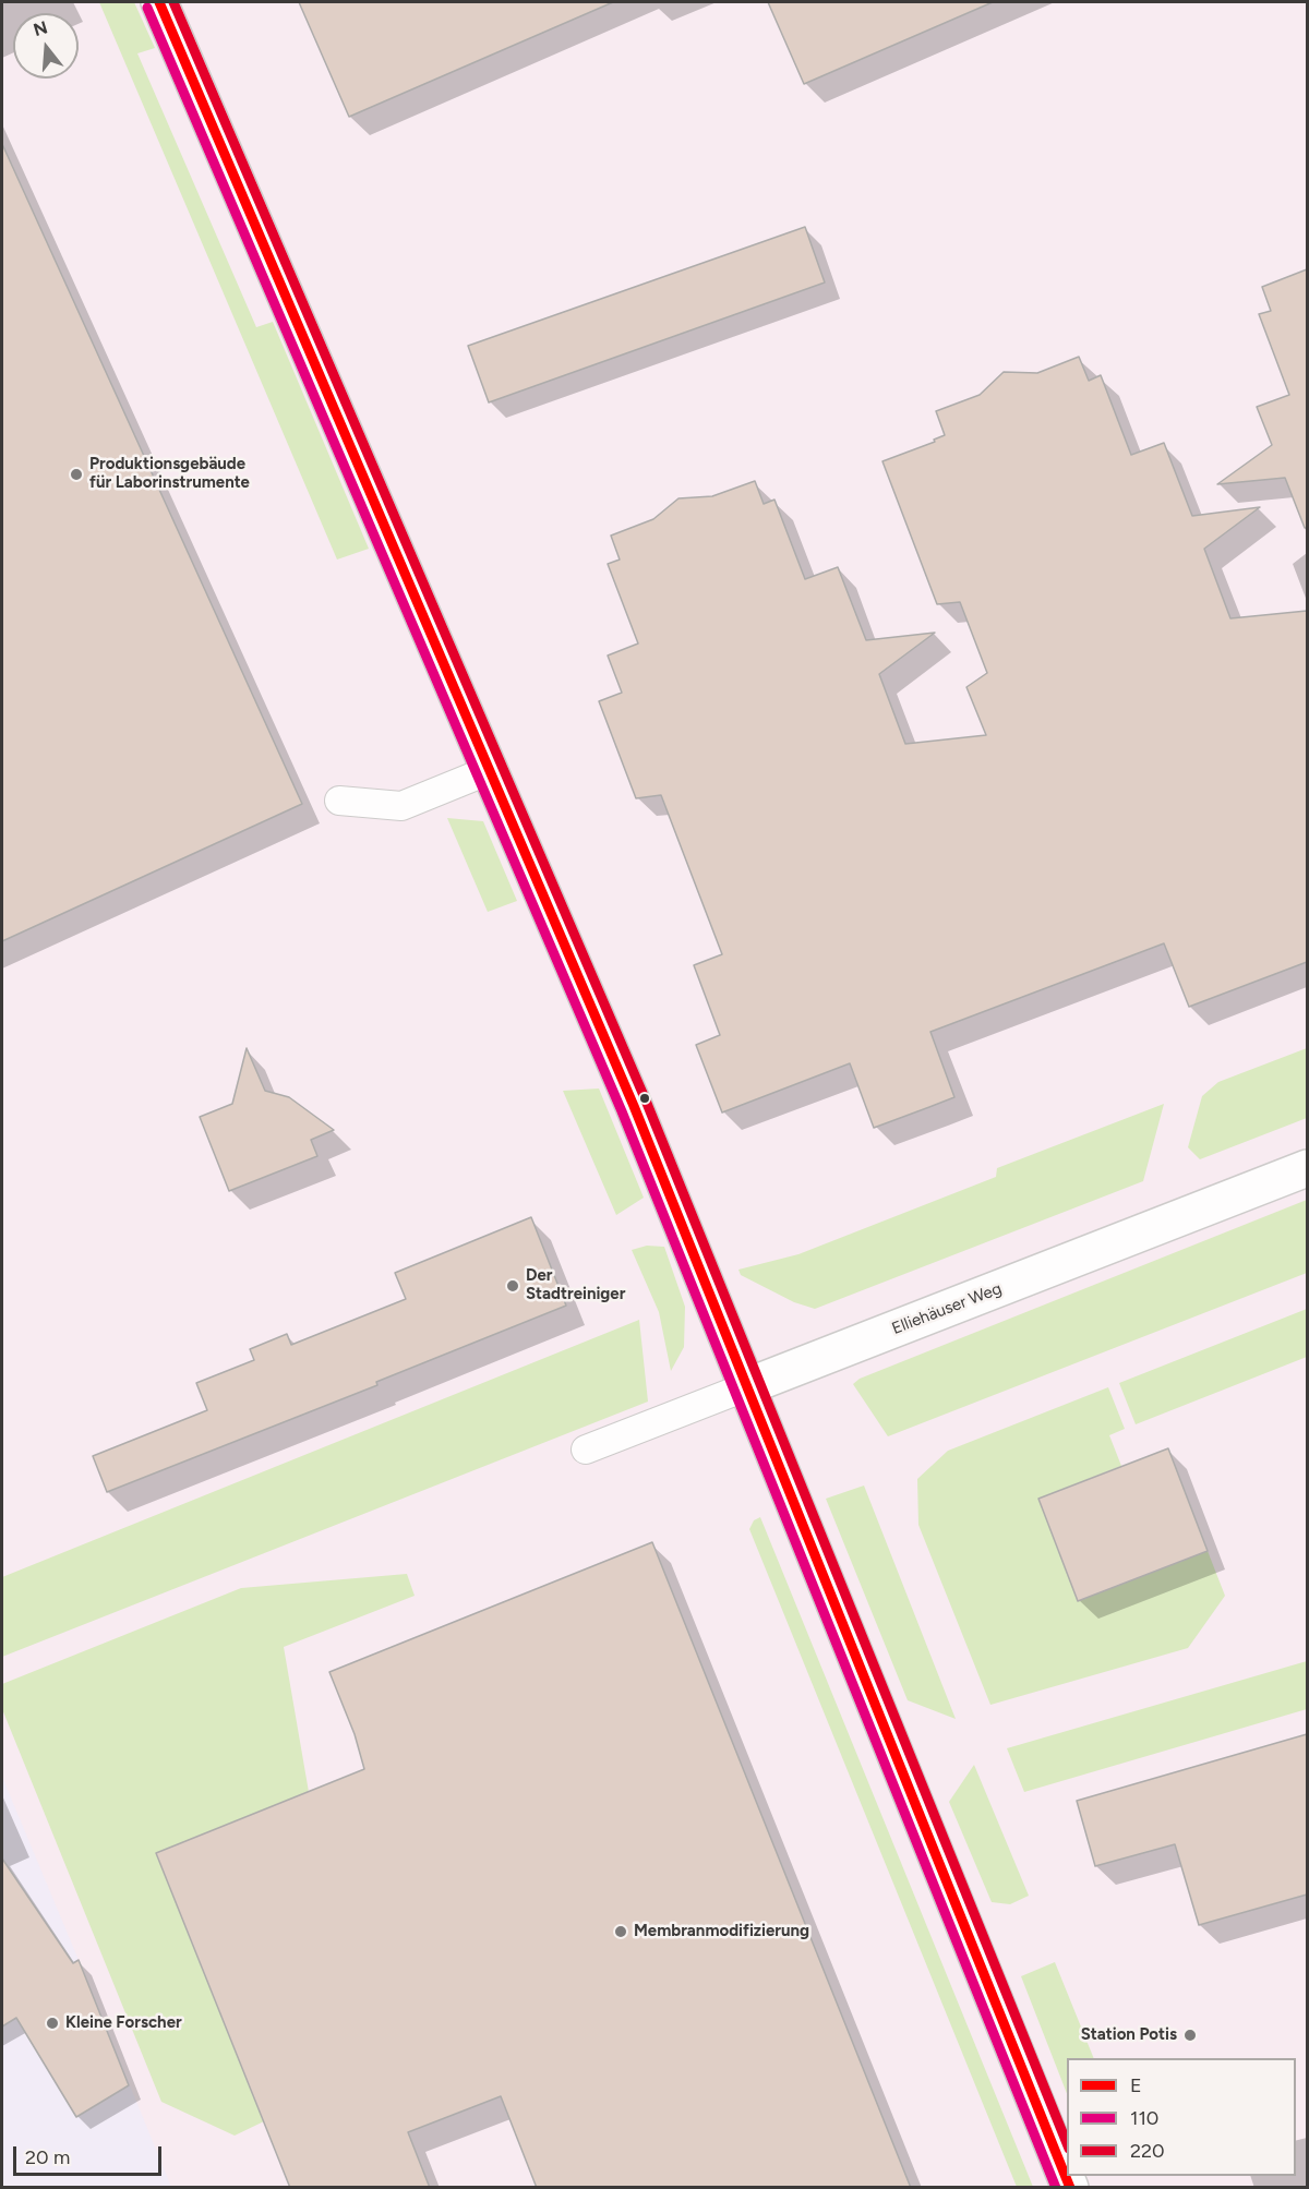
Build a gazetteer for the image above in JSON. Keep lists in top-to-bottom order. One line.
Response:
{"streets":{"street":["Elliehäuser Weg"]},"places":["Produktionsgebäude für Laborinstrumente","Der Stadtreiniger","Membranmodifizierung","Kleine Forscher","Station Potis"],"lines":["transit line E","transit line 220","transit line 110"],"legend":["E","110","220"],"scale_bar":"20 m","north":"top"}
